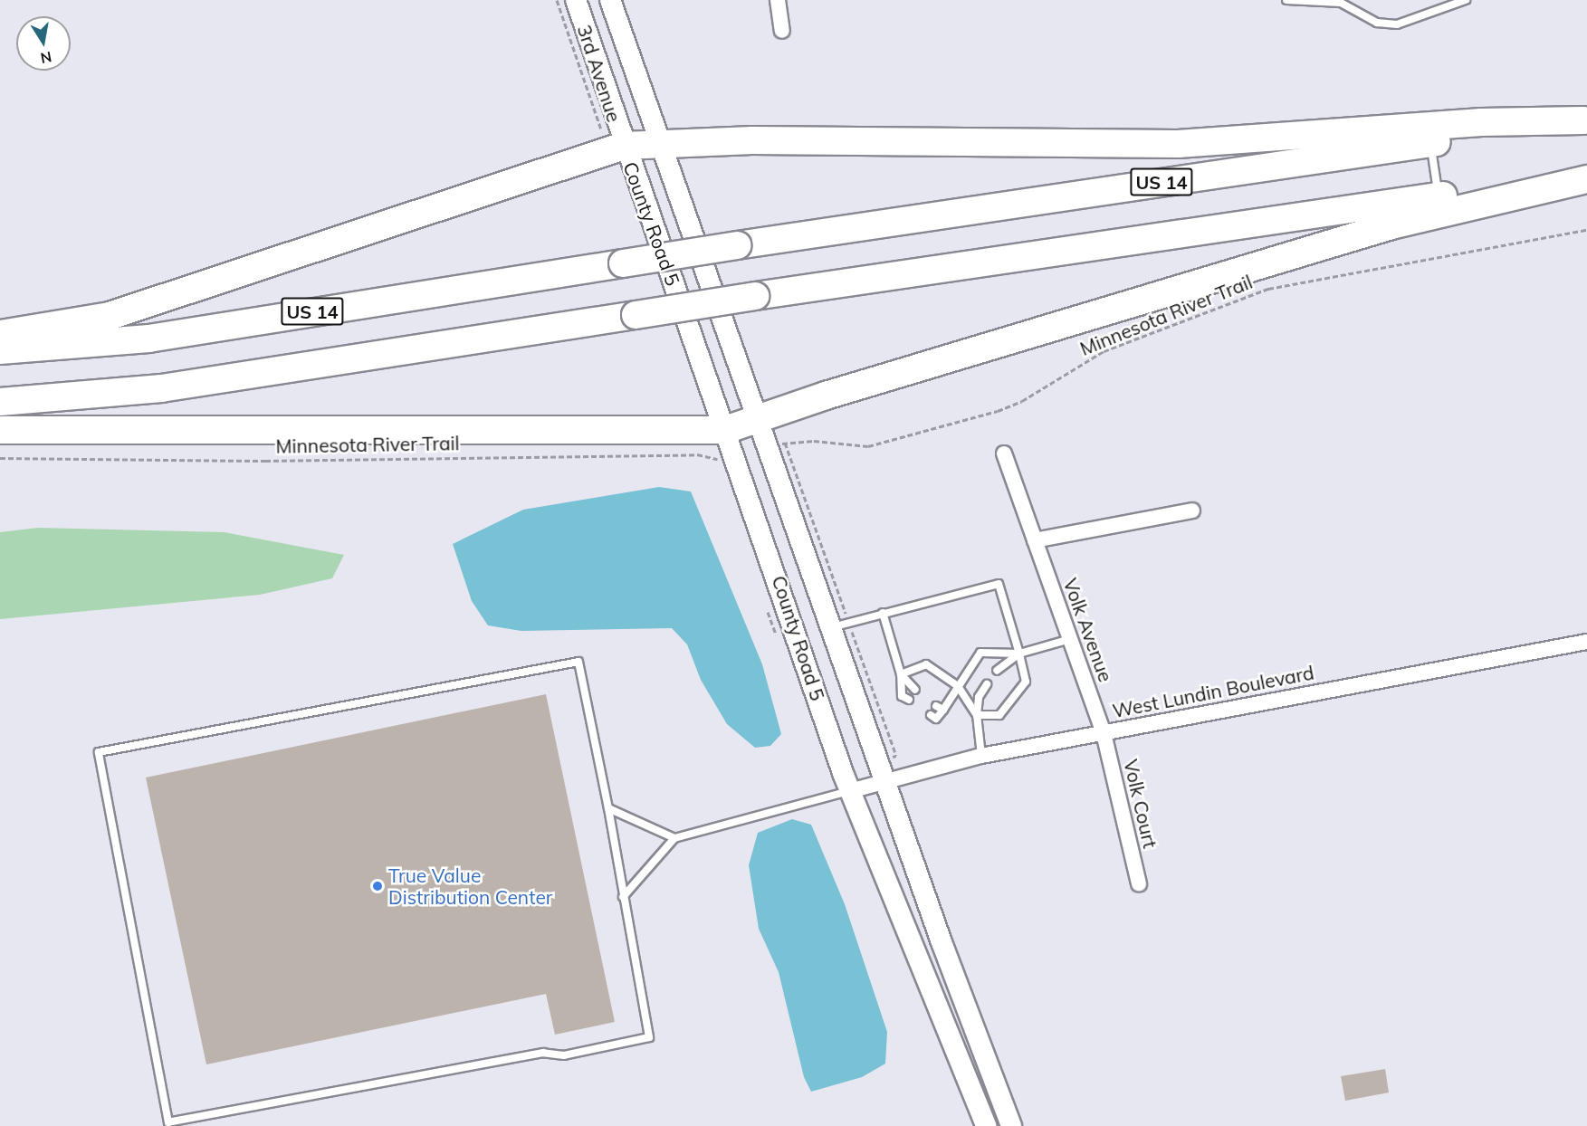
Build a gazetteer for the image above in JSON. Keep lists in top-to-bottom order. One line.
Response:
{"streets":{"highway":["US 14"],"street":["3rd Avenue","County Road 5","Volk Avenue","West Lundin Boulevard","Volk Court"],"path":["Minnesota River Trail"]},"crossings":[["3rd Avenue","County Road 5"],["County Road 5","Minnesota River Trail"],["County Road 5","West Lundin Boulevard"],["Volk Avenue","West Lundin Boulevard"],["Volk Avenue","Volk Court"],["West Lundin Boulevard","Volk Court"]],"places":["True Value Distribution Center"],"north":"bottom"}
